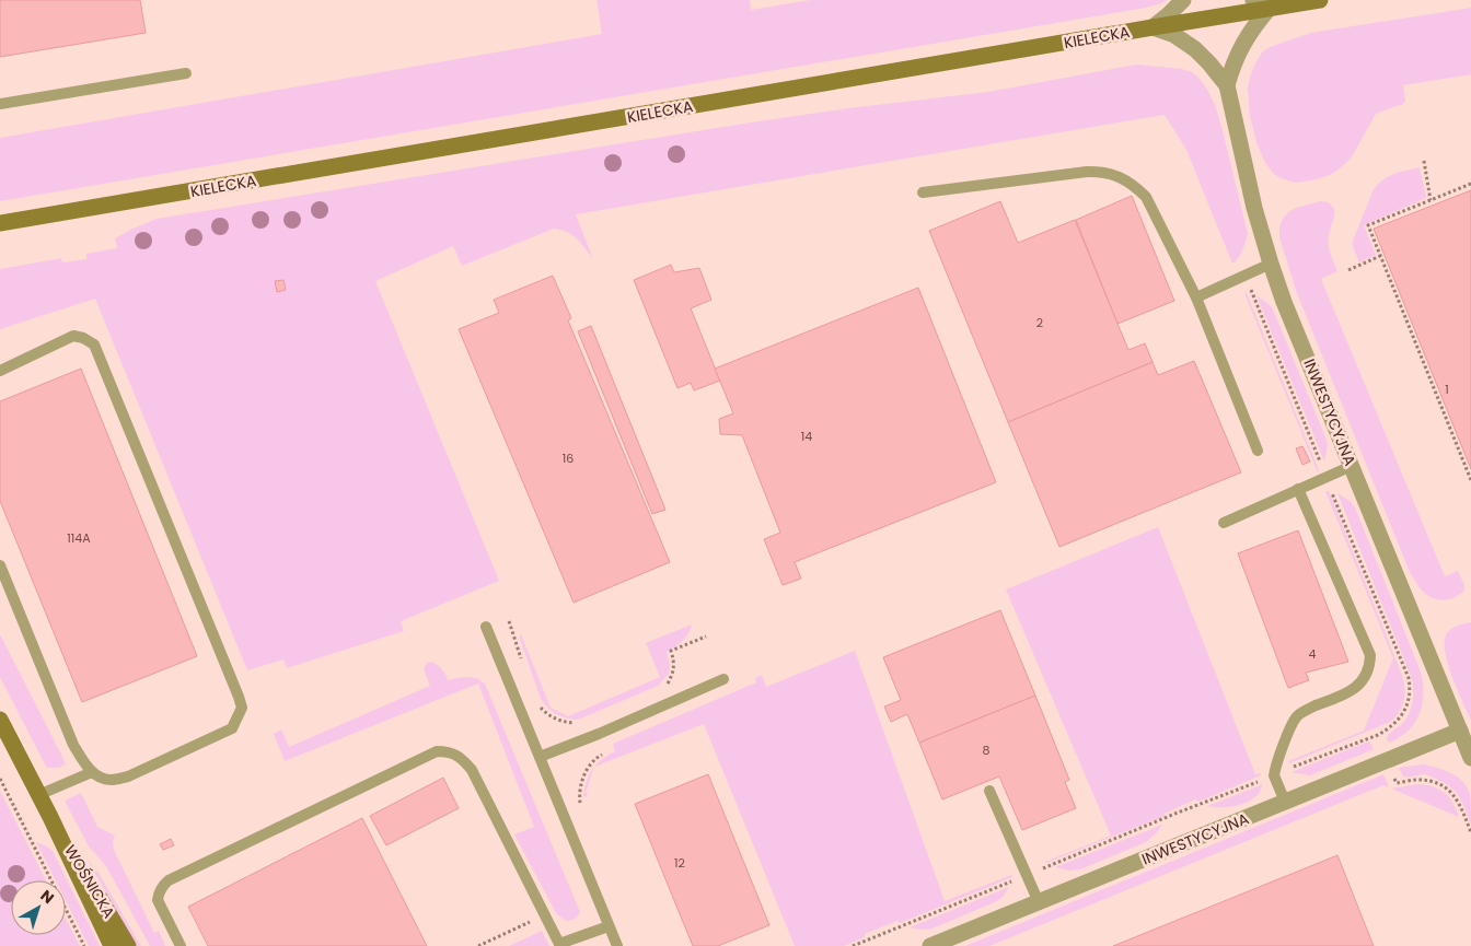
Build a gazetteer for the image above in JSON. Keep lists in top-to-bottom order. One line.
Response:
{"streets":{"main road":["KIELECKA","WOŚNICKA"],"street":["INWESTYCYJNA"]},"crossings":[["KIELECKA","INWESTYCYJNA"]],"house_numbers":["2","1","14","16","114A","4","8","12"],"north":"top right"}
